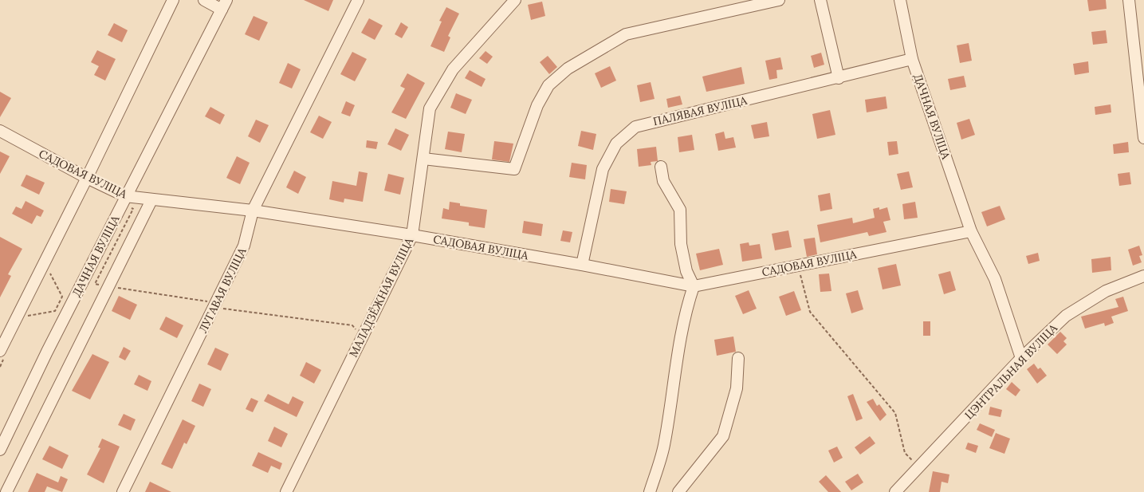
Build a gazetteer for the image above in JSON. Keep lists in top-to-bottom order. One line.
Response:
{"streets":{"street":["ПАЛЯВАЯ ВУЛІЦА","ДАЧНАЯ ВУЛІЦА","САДОВАЯ ВУЛІЦА","ЛУГАВАЯ ВУЛІЦА","МАЛАДЗЁЖНАЯ ВУЛІЦА","ЦЭНТРАЛЬНАЯ ВУЛІЦА"]},"crossings":[["ПАЛЯВАЯ ВУЛІЦА","ДАЧНАЯ ВУЛІЦА"],["ПАЛЯВАЯ ВУЛІЦА","САДОВАЯ ВУЛІЦА"],["ДАЧНАЯ ВУЛІЦА","САДОВАЯ ВУЛІЦА"],["ДАЧНАЯ ВУЛІЦА","ЦЭНТРАЛЬНАЯ ВУЛІЦА"],["САДОВАЯ ВУЛІЦА","ЛУГАВАЯ ВУЛІЦА"],["САДОВАЯ ВУЛІЦА","МАЛАДЗЁЖНАЯ ВУЛІЦА"]]}
